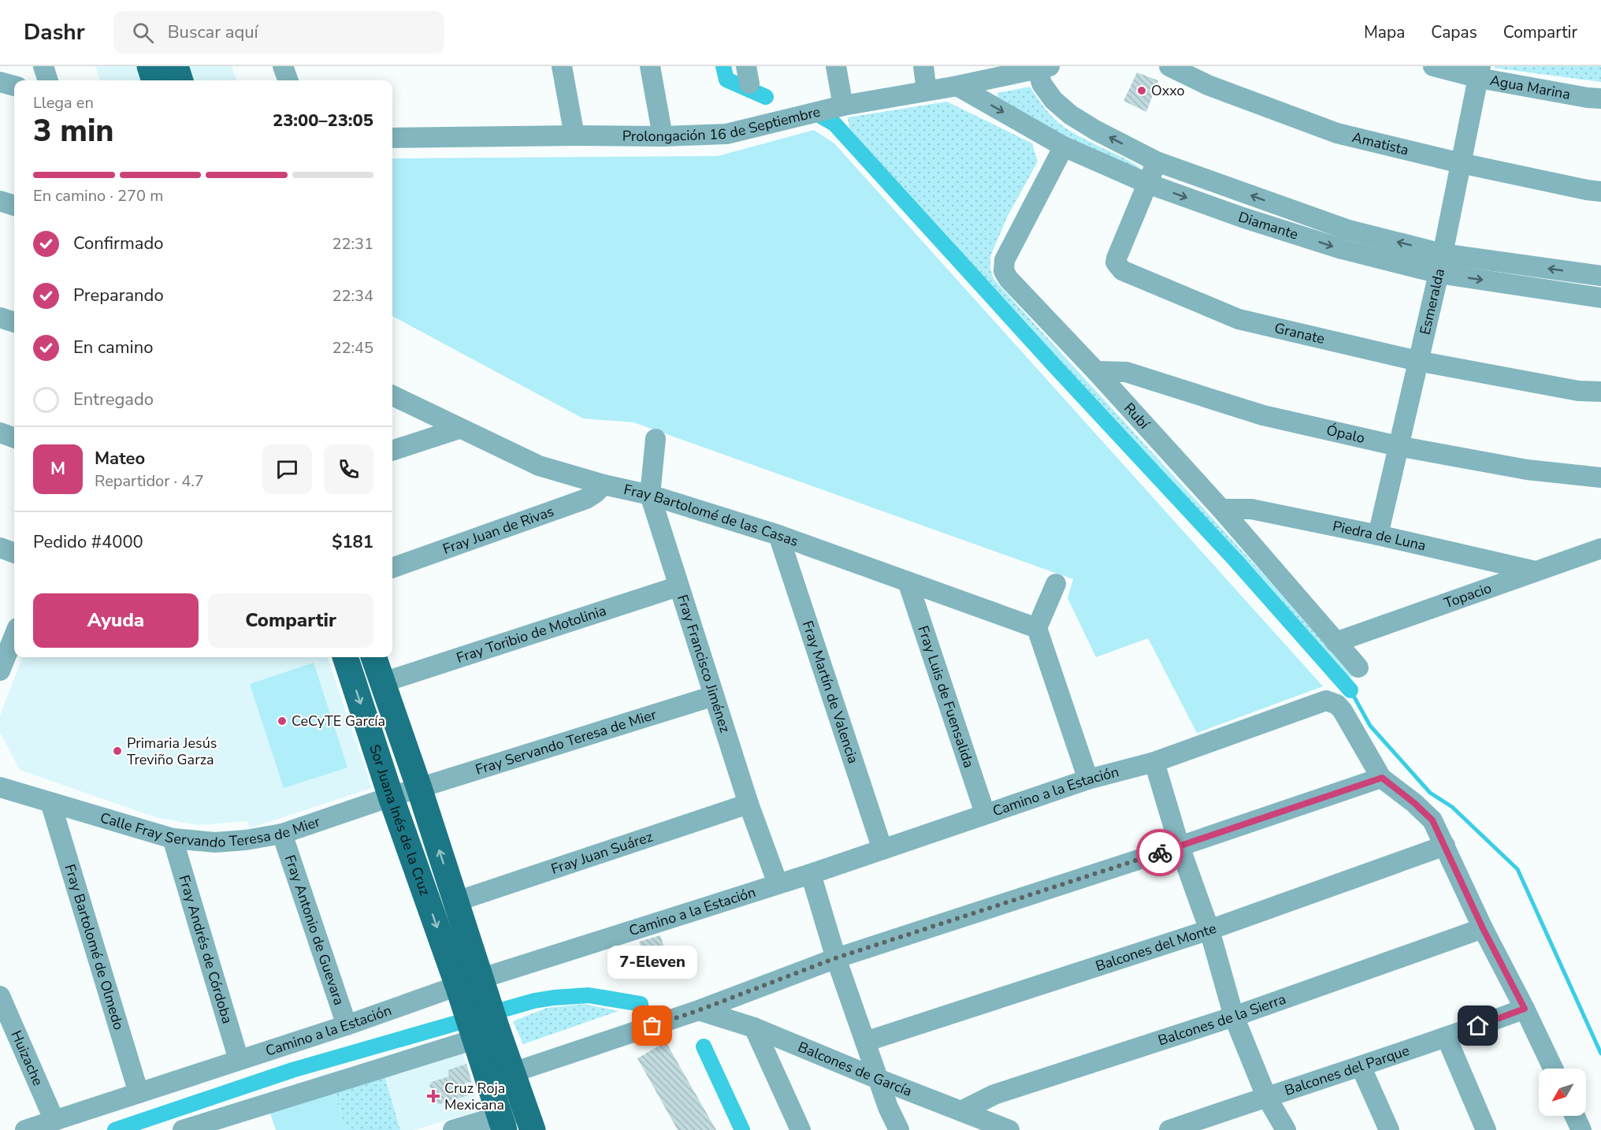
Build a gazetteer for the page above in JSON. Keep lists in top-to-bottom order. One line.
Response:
{"streets":{"main road":["Sor Juana Inés de la Cruz"],"street":["Agua Marina","Prolongación 16 de Septiembre","Amatista","Diamante","Esmeralda","Granate","Rubí","Ópalo","Fray Bartolomé de las Casas","Fray Juan de Rivas","Piedra de Luna","Topacio","Fray Toribio de Motolinia","Fray Francisco Jiménez","Fray Martín de Valencia","Fray Luis de Fuensalida","Fray Servando Teresa de Mier","Camino a la Estación","Calle Fray Servando Teresa de Mier","Fray Juan Suárez","Fray Antonio de Guevara","Balcones del Monte","Fray Bartolomé de Olmedo","Fray Andrés de Córdoba","Balcones de la Sierra","Huizache","Balcones de García","Balcones del Parque"]},"crossings":[["Agua Marina","Esmeralda"],["Prolongación 16 de Septiembre","Diamante"],["Amatista","Esmeralda"],["Diamante","Esmeralda"],["Diamante","Granate"],["Diamante","Rubí"],["Esmeralda","Granate"],["Esmeralda","Ópalo"],["Esmeralda","Piedra de Luna"],["Rubí","Ópalo"],["Rubí","Piedra de Luna"],["Rubí","Topacio"],["Fray Bartolomé de las Casas","Fray Juan de Rivas"],["Fray Bartolomé de las Casas","Fray Francisco Jiménez"],["Fray Bartolomé de las Casas","Fray Martín de Valencia"],["Fray Bartolomé de las Casas","Fray Luis de Fuensalida"],["Piedra de Luna","Topacio"],["Fray Toribio de Motolinia","Fray Francisco Jiménez"],["Fray Toribio de Motolinia","Sor Juana Inés de la Cruz"],["Fray Francisco Jiménez","Fray Servando Teresa de Mier"],["Fray Francisco Jiménez","Camino a la Estación"],["Fray Francisco Jiménez","Fray Juan Suárez"],["Fray Martín de Valencia","Camino a la Estación"],["Fray Luis de Fuensalida","Camino a la Estación"],["Fray Servando Teresa de Mier","Calle Fray Servando Teresa de Mier"],["Fray Servando Teresa de Mier","Sor Juana Inés de la Cruz"],["Camino a la Estación","Sor Juana Inés de la Cruz"],["Camino a la Estación","Fray Antonio de Guevara"],["Camino a la Estación","Fray Bartolomé de Olmedo"],["Camino a la Estación","Fray Andrés de Córdoba"],["Camino a la Estación","Huizache"],["Calle Fray Servando Teresa de Mier","Sor Juana Inés de la Cruz"],["Calle Fray Servando Teresa de Mier","Fray Antonio de Guevara"],["Calle Fray Servando Teresa de Mier","Fray Bartolomé de Olmedo"],["Calle Fray Servando Teresa de Mier","Fray Andrés de Córdoba"],["Sor Juana Inés de la Cruz","Fray Juan Suárez"],["Balcones de la Sierra","Balcones de García"]],"places":{"other":["Oxxo","CeCyTE García","Primaria Jesús Treviño Garza","7-Eleven"],"health":["Cruz Roja Mexicana"]},"north":"bottom left","page":{"header":"Dashr","search":"Buscar aquí","nav":["Mapa","Capas","Compartir"],"heading":["3 min","Llega en","23:00–23:05"],"panel":["Mateo","Repartidor · 4.7","Pedido #4000","$181"],"bar":"En camino · 270 m","list":[["Confirmado","22:31"],["Preparando","22:34"],["En camino","22:45"],"Entregado"],"round":"M","buttons":["Ayuda","Compartir"],"bubble":"7-Eleven"}}
